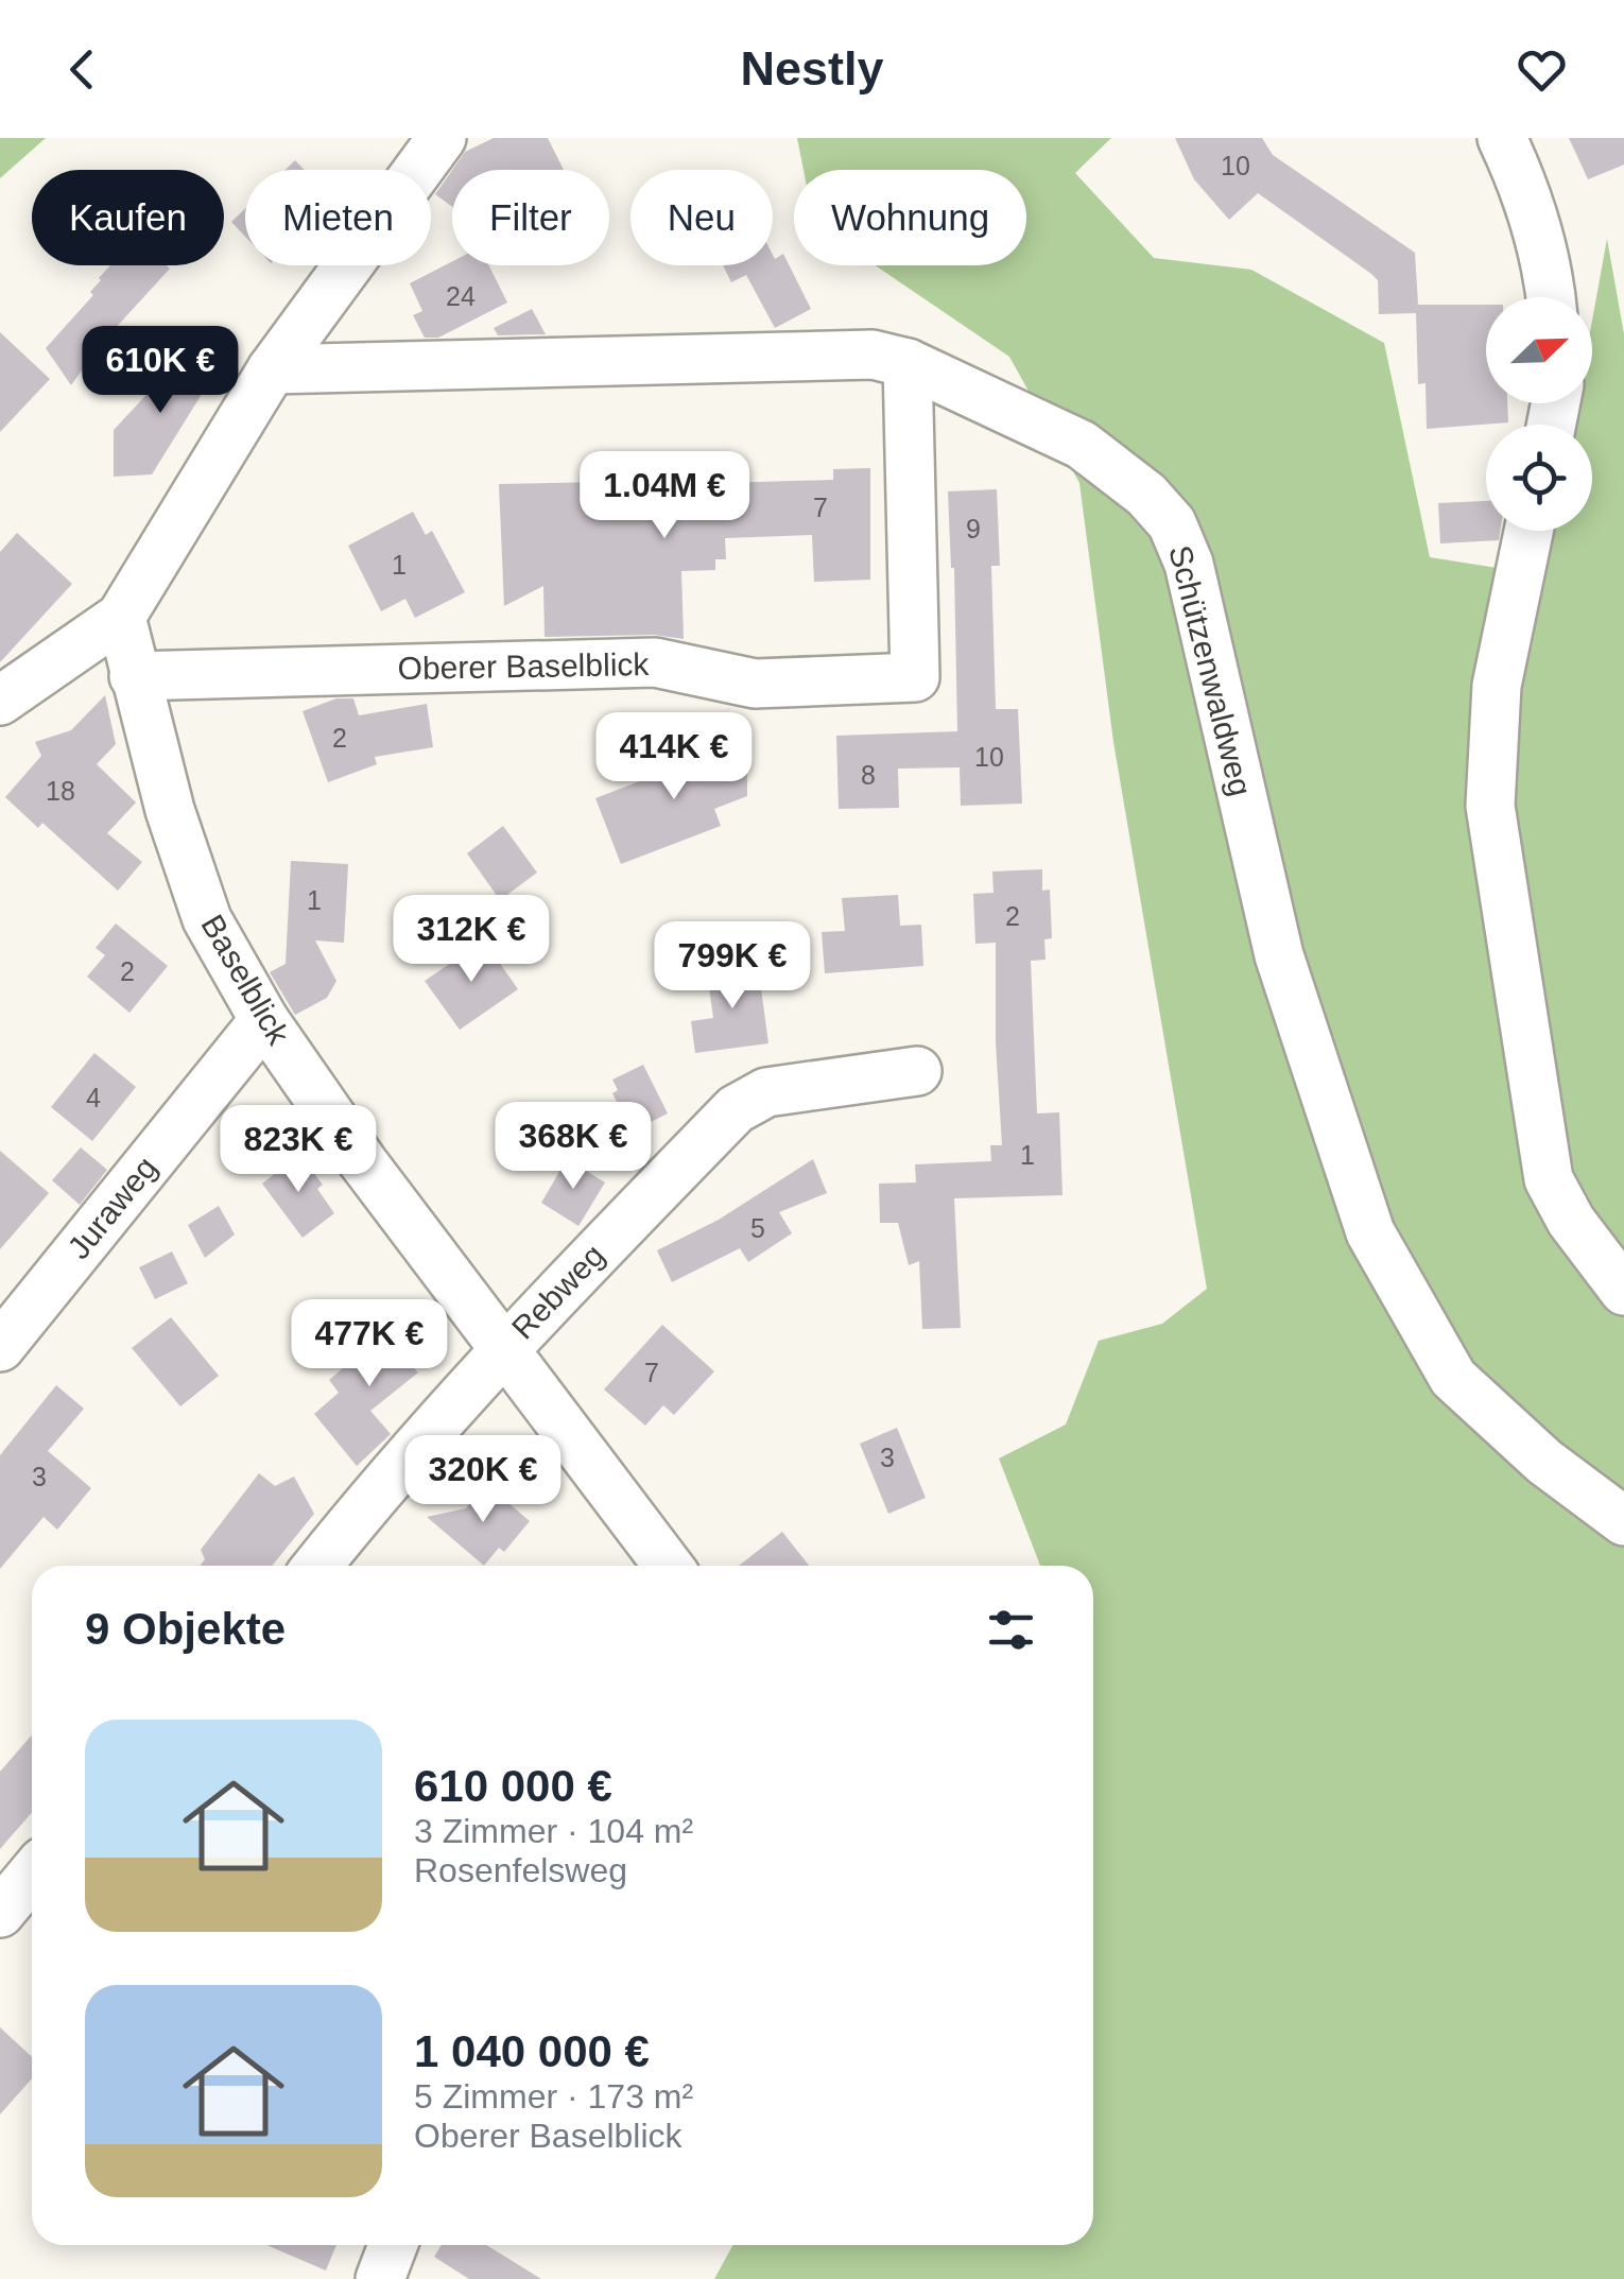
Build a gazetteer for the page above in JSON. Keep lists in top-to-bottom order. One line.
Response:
{"streets":{"street":["Oberer Baselblick","Schützenwaldweg","Baselblick","Juraweg","Rebweg"]},"crossings":[["Oberer Baselblick","Schützenwaldweg"],["Oberer Baselblick","Baselblick"],["Baselblick","Juraweg"],["Baselblick","Rebweg"]],"house_numbers":["10","24","7","9","1","2","10","8","18","1","2","2","4","1","5","7","3","3"],"north":"top right","page":{"header":"Nestly","chip":["Kaufen","Mieten","Filter","Neu","Wohnung"],"price":["610K €","1.04M €","414K €","312K €","799K €","368K €","823K €","477K €","320K €"],"heading":"9 Objekte","list":[{"name":"610 000 €","note":"3 Zimmer · 104 m² · Rosenfelsweg"},{"name":"1 040 000 €","note":"5 Zimmer · 173 m² · Oberer Baselblick"}]}}
